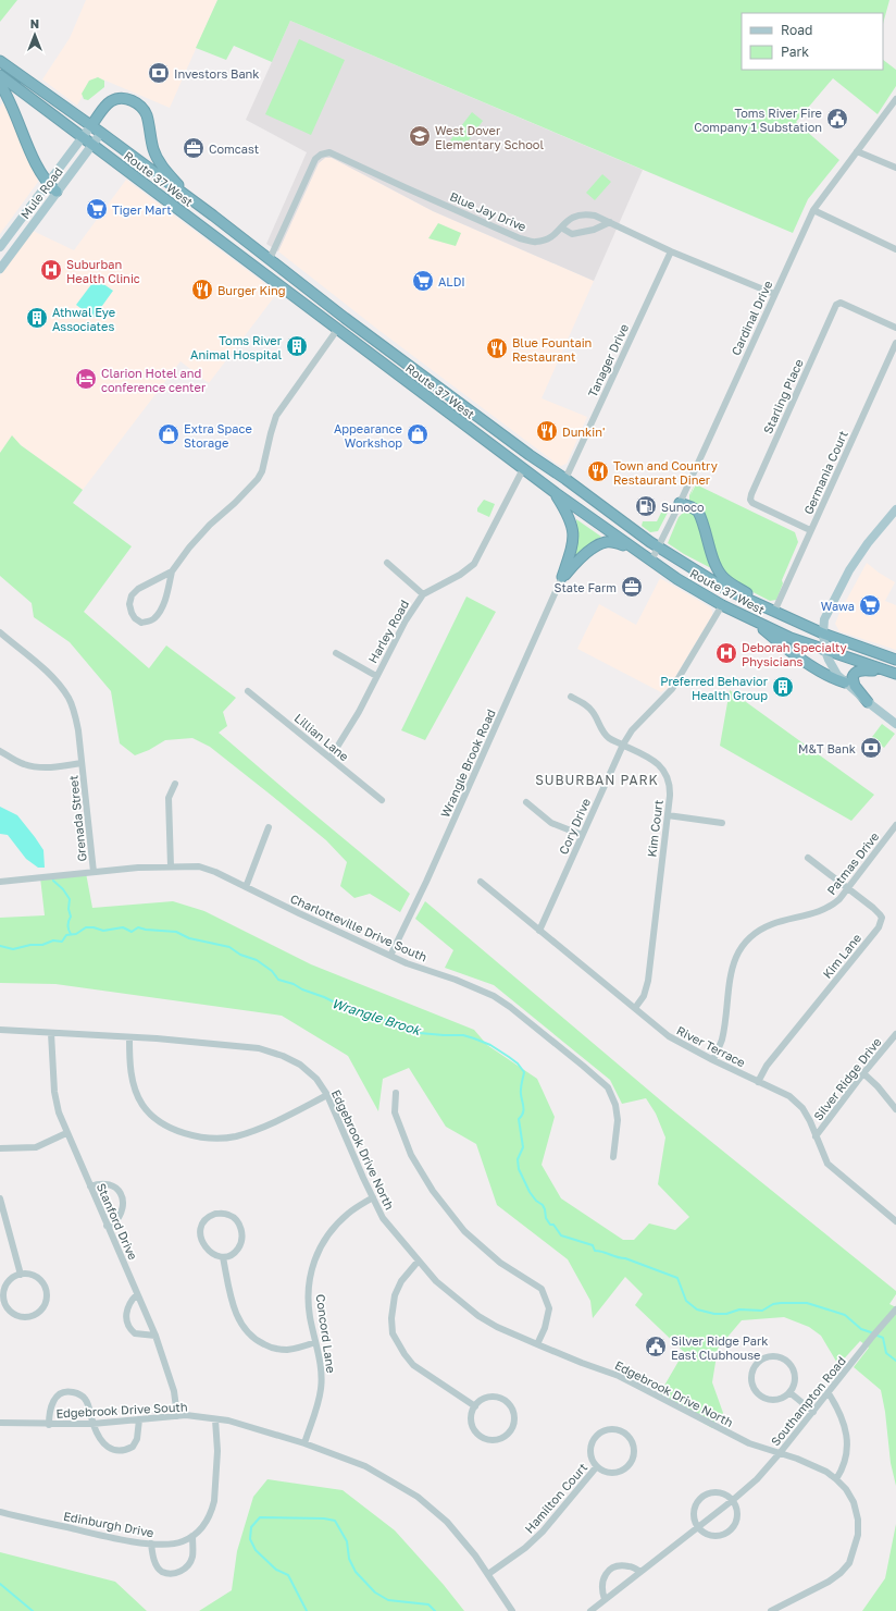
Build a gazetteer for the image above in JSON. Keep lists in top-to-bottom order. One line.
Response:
{"streets":{"highway":["Route 37 West"],"main road":["Mule Road"],"street":["Blue Jay Drive","Cardinal Drive","Tanager Drive","Starling Place","Germania Court","Harley Road","Lillian Lane","Wrangle Brook Road","Grenada Street","Cory Drive","Kim Court","Patmas Drive","Charlotteville Drive South","Kim Lane","River Terrace","Silver Ridge Drive","Edgebrook Drive North","Stanford Drive","Concord Lane","Southampton Road","Edgebrook Drive South","Hamilton Court","Edinburgh Drive"]},"crossings":[["Route 37 West","Mule Road"],["Route 37 West","Blue Jay Drive"],["Route 37 West","Cardinal Drive"],["Route 37 West","Tanager Drive"],["Route 37 West","Germania Court"],["Route 37 West","Harley Road"],["Route 37 West","Cory Drive"],["Blue Jay Drive","Cardinal Drive"],["Blue Jay Drive","Tanager Drive"],["Starling Place","Germania Court"],["Harley Road","Lillian Lane"],["Wrangle Brook Road","Charlotteville Drive South"],["Grenada Street","Charlotteville Drive South"],["Cory Drive","Kim Court"],["Cory Drive","River Terrace"],["Kim Court","River Terrace"],["Patmas Drive","Kim Lane"],["Patmas Drive","River Terrace"],["Kim Lane","River Terrace"],["River Terrace","Silver Ridge Drive"],["Edgebrook Drive North","Stanford Drive"],["Edgebrook Drive North","Concord Lane"],["Edgebrook Drive North","Southampton Road"],["Stanford Drive","Edgebrook Drive South"],["Concord Lane","Edgebrook Drive South"],["Edgebrook Drive South","Hamilton Court"],["Edgebrook Drive South","Edinburgh Drive"]],"districts":["SUBURBAN PARK"],"water":["Wrangle Brook"],"places":{"bank":["Investors Bank","M&T Bank"],"public building":["Toms River Fire Company 1 Substation","Silver Ridge Park East Clubhouse"],"school or university":["West Dover Elementary School"],"office":["Comcast","State Farm"],"supermarket":["Tiger Mart","ALDI","Wawa"],"hospital":["Suburban Health Clinic","Deborah Specialty Physicians"],"restaurant":["Burger King","Blue Fountain Restaurant","Dunkin'","Town and Country Restaurant Diner"],"building":["Athwal Eye Associates","Toms River Animal Hospital","Preferred Behavior Health Group"],"hotel":["Clarion Hotel and conference center"],"shop":["Extra Space Storage","Appearance Workshop"],"fuel station":["Sunoco"]},"legend":["Road","Park"],"north":"top"}
